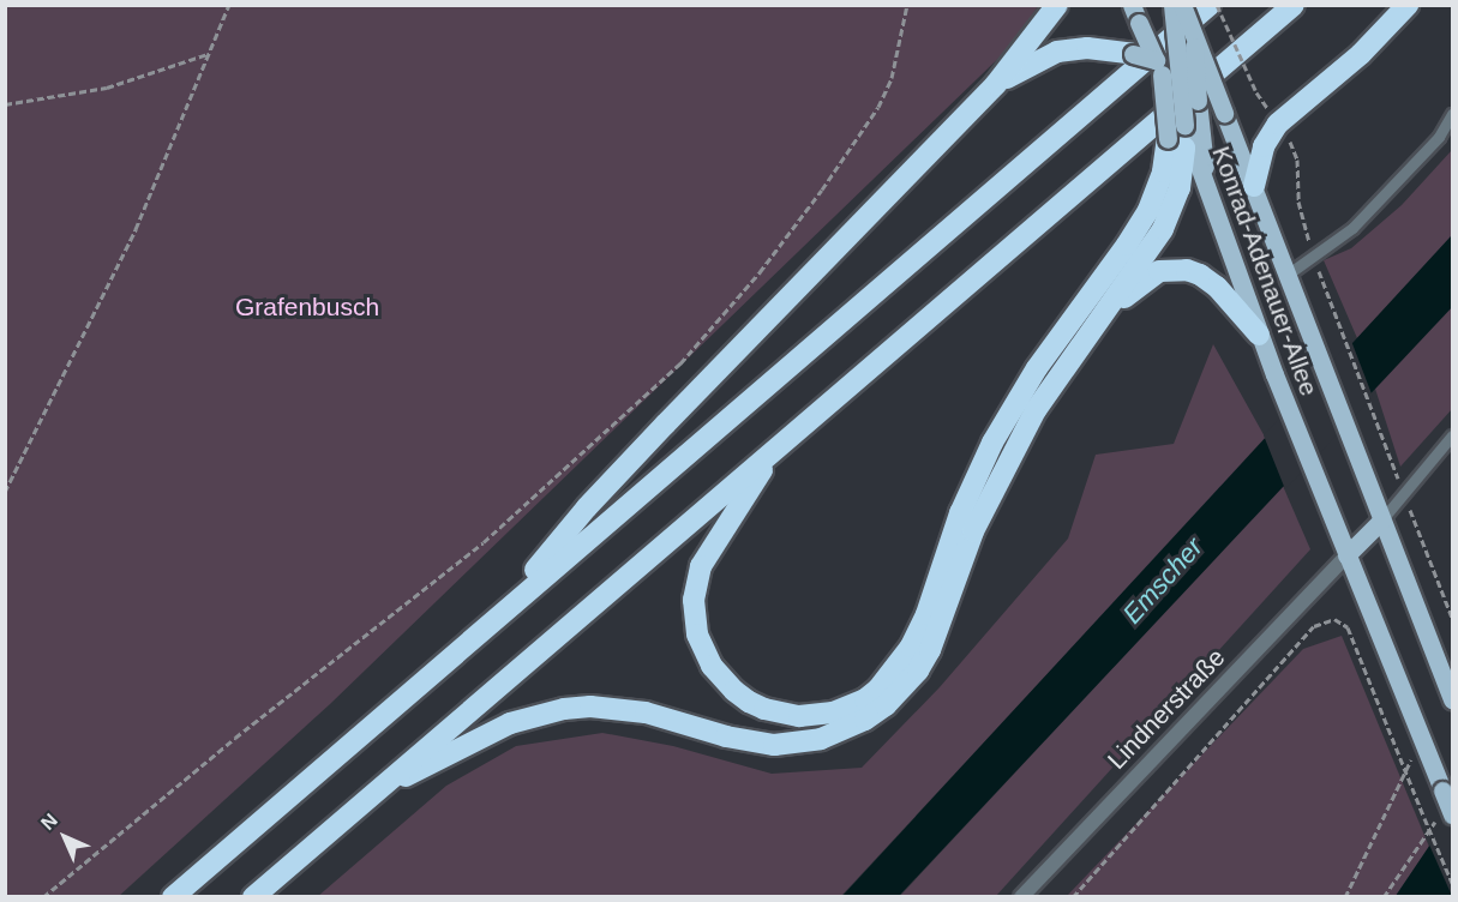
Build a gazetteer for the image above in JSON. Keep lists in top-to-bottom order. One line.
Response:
{"streets":{"main road":["Konrad-Adenauer-Allee"],"street":["Lindnerstraße"]},"crossings":[["Konrad-Adenauer-Allee","Lindnerstraße"]],"water":["Emscher"],"parks":["Grafenbusch"],"north":"top left"}
